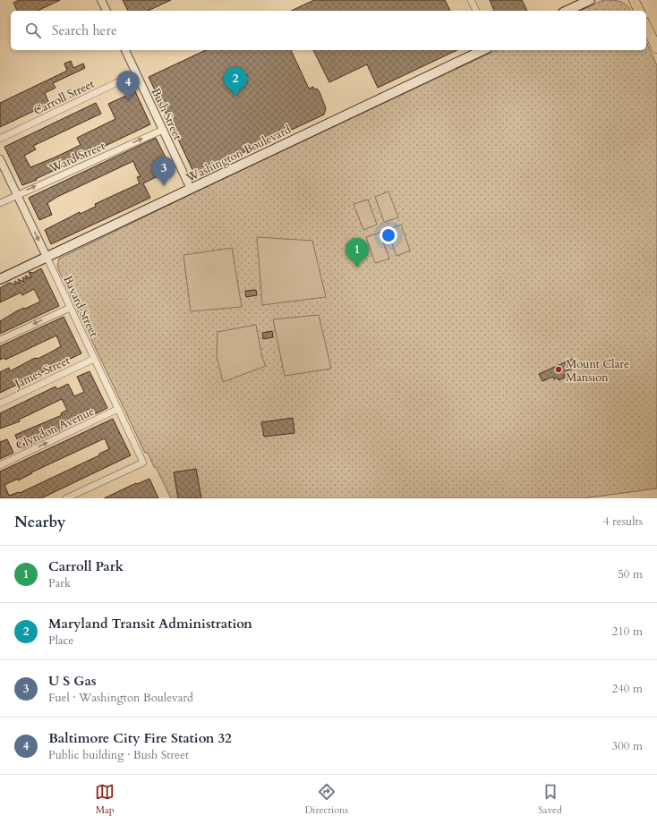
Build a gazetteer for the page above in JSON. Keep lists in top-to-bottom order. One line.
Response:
{"streets":{"main road":["Washington Boulevard"],"street":["Carroll Street","Bush Street","Ward Street","Bayard Street","James Street","Glyndon Avenue"]},"crossings":[["Carroll Street","Bush Street"],["Bush Street","Washington Boulevard"],["Bush Street","Ward Street"],["Washington Boulevard","Bayard Street"],["Ward Street","Bayard Street"],["Bayard Street","James Street"],["Bayard Street","Glyndon Avenue"]],"one_way":["Ward Street","Glyndon Avenue"],"places":["Mount Clare Mansion"],"page":{"search":"Search here","pins":["2","4","3","1"],"heading":["Nearby","4 results"],"list":[{"mark":"1","name":"Carroll Park","note":"Park","value":"50 m"},{"mark":"2","name":"Maryland Transit Administration","note":"Place","value":"210 m"},{"mark":"3","name":"U S Gas","note":"Fuel · Washington Boulevard","value":"240 m"},{"mark":"4","name":"Baltimore City Fire Station 32","note":"Public building · Bush Street","value":"300 m"}],"nav":["Map","Directions","Saved"]}}
